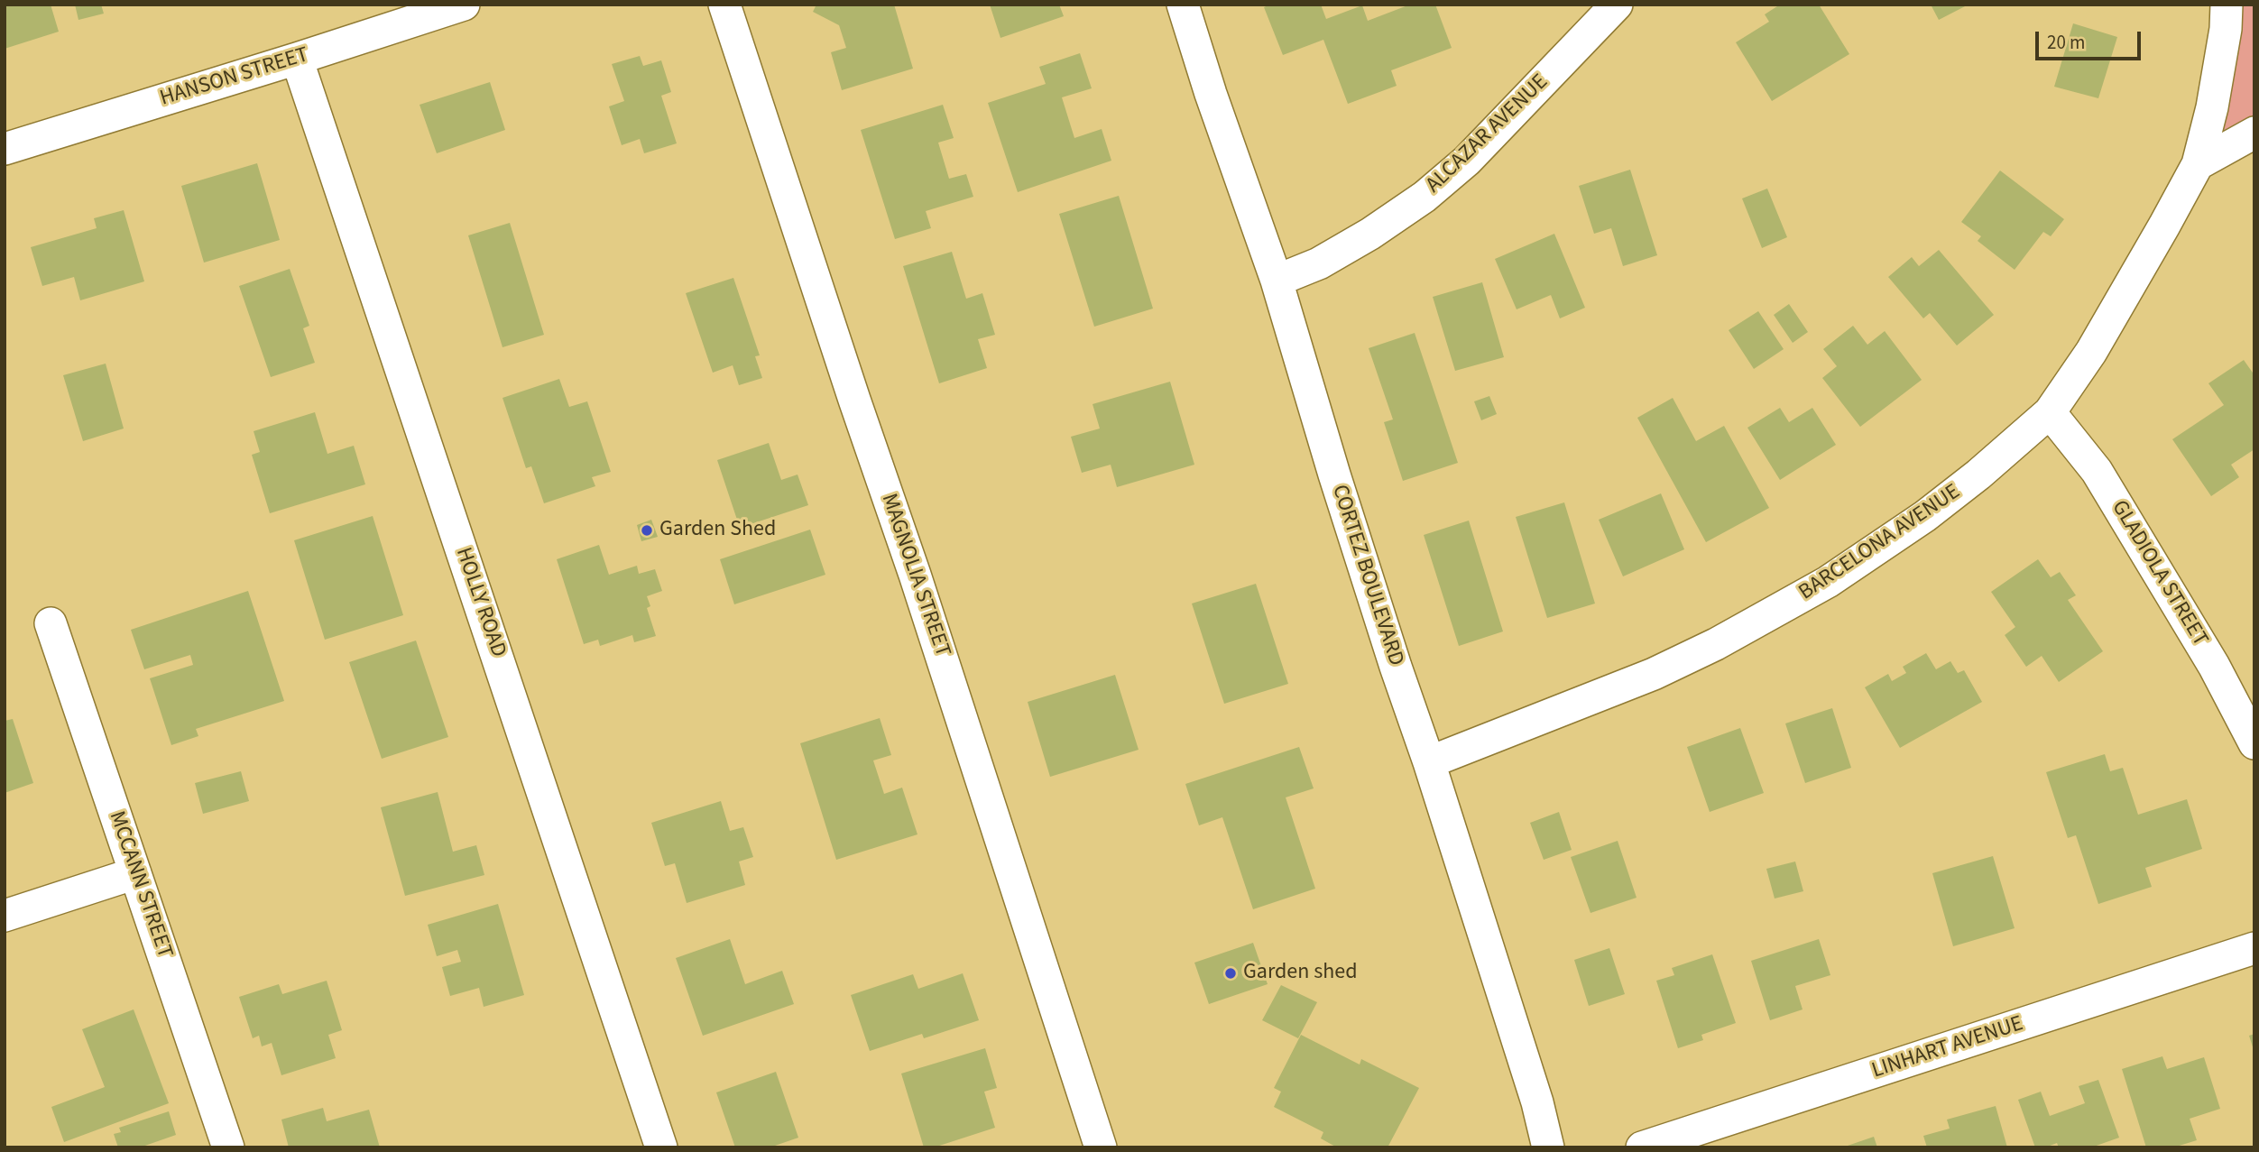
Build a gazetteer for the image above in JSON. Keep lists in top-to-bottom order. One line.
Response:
{"streets":{"street":["HANSON STREET","ALCAZAR AVENUE","BARCELONA AVENUE","GLADIOLA STREET","MAGNOLIA STREET","CORTEZ BOULEVARD","HOLLY ROAD","MCCANN STREET","LINHART AVENUE"]},"crossings":[["HANSON STREET","HOLLY ROAD"],["ALCAZAR AVENUE","CORTEZ BOULEVARD"],["BARCELONA AVENUE","GLADIOLA STREET"],["BARCELONA AVENUE","CORTEZ BOULEVARD"]],"places":["Garden Shed","Garden shed"],"scale_bar":"20 m"}
